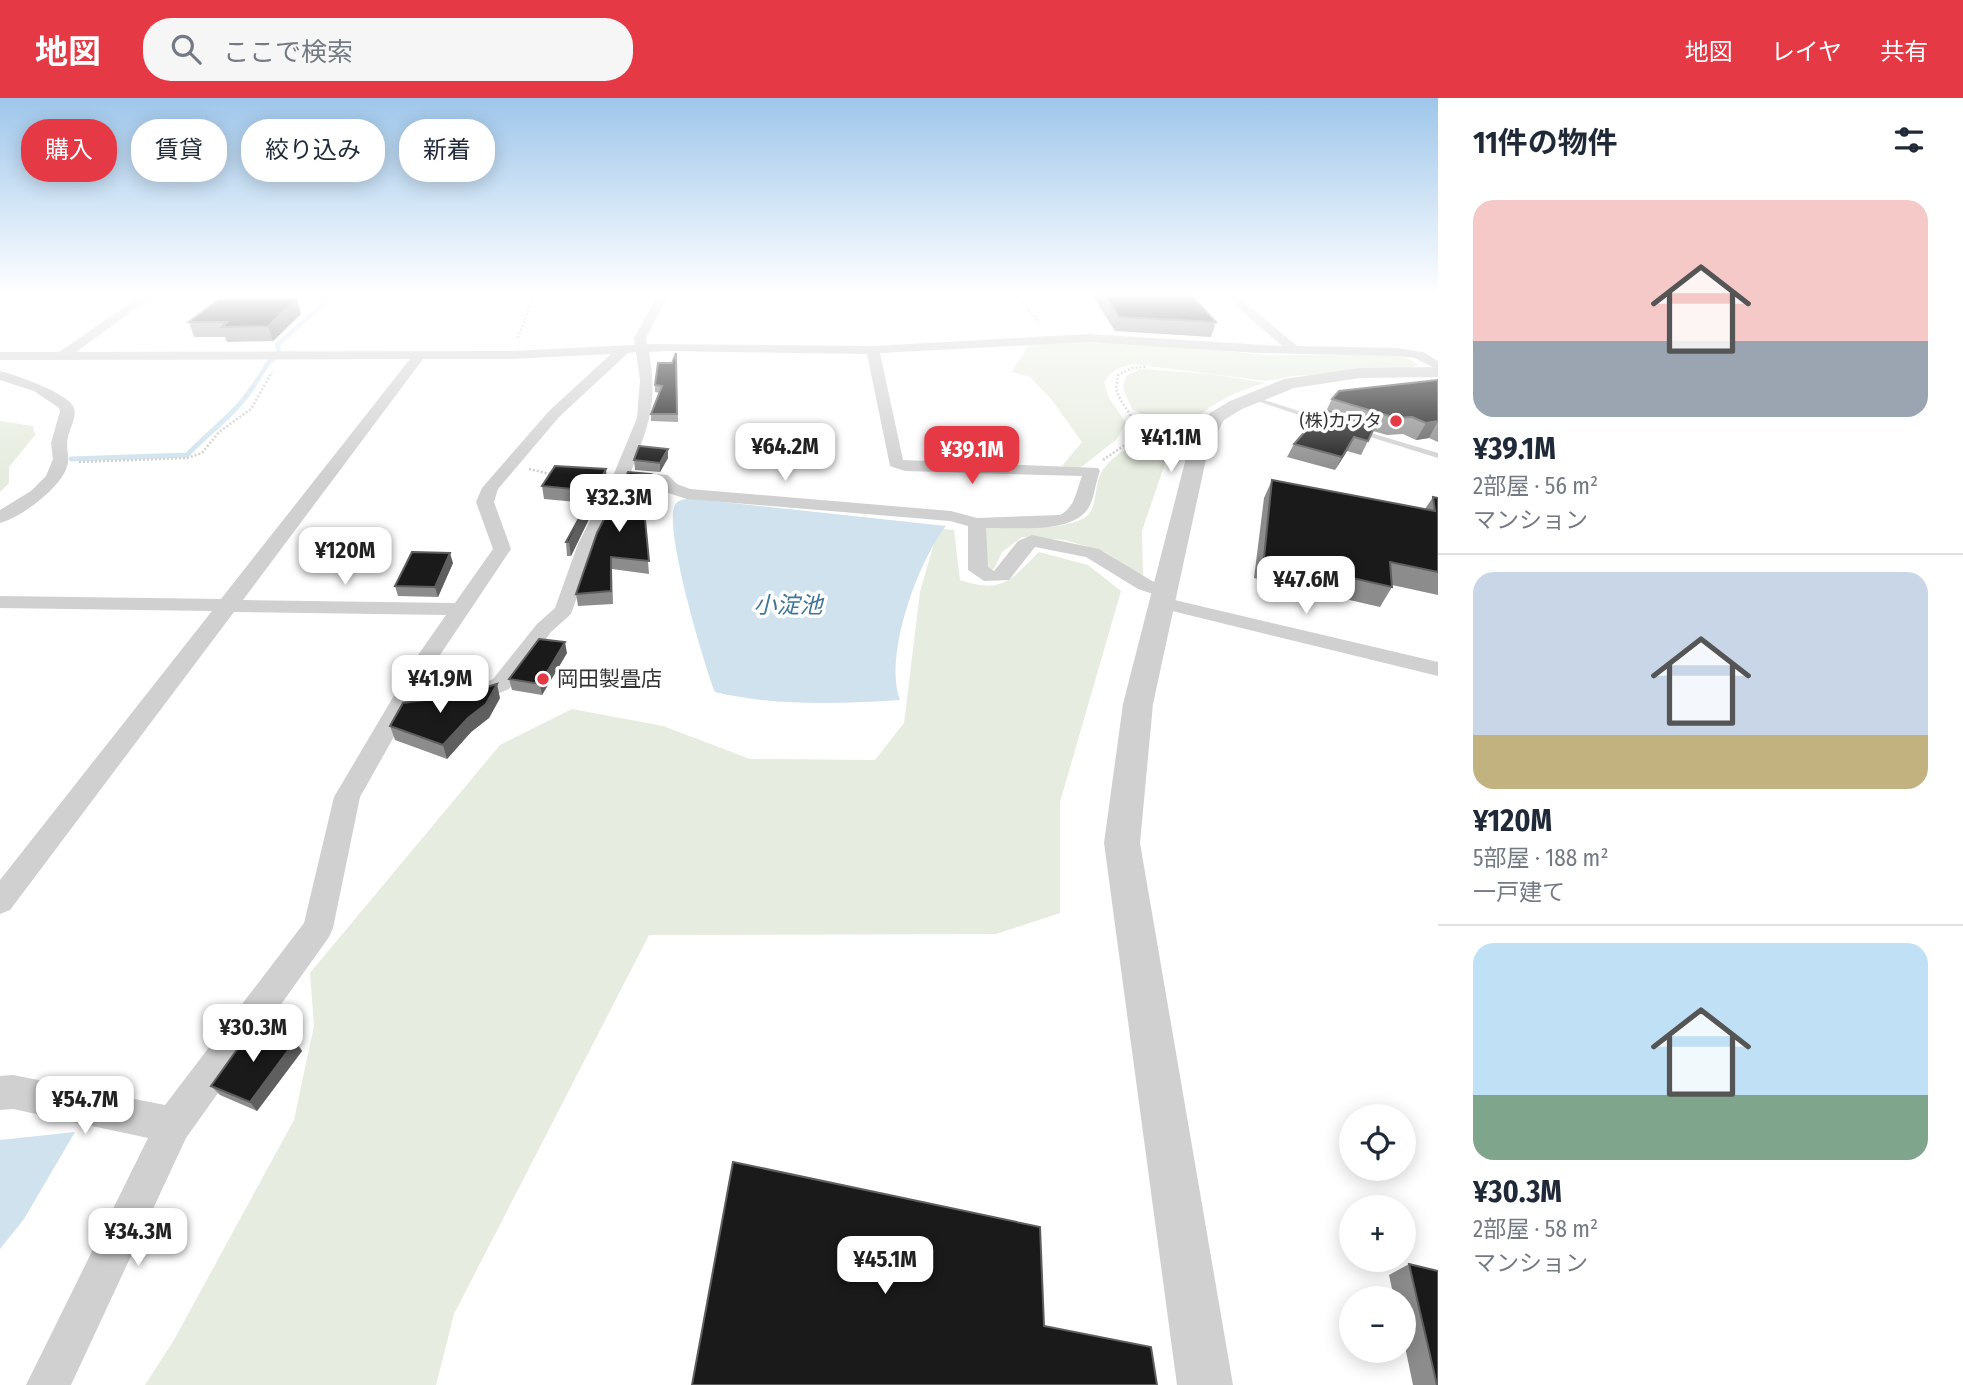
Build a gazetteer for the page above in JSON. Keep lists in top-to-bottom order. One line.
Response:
{"water":["小淀池"],"places":["(株)カワタ","岡田製畳店"],"page":{"header":"地図","search":"ここで検索","nav":["地図","レイヤ","共有"],"heading":"11件の物件","chip":["購入","賃貸","絞り込み","新着"],"list":[{"name":"¥39.1M","note":"2部屋 · 56 m² · マンション"},{"name":"¥120M","note":"5部屋 · 188 m² · 一戸建て"},{"name":"¥30.3M","note":"2部屋 · 58 m² · マンション"}],"price":["¥41.1M","¥64.2M","¥39.1M","¥32.3M","¥120M","¥47.6M","¥41.9M","¥30.3M","¥54.7M","¥34.3M","¥45.1M"],"map_buttons":["+","−"]}}
